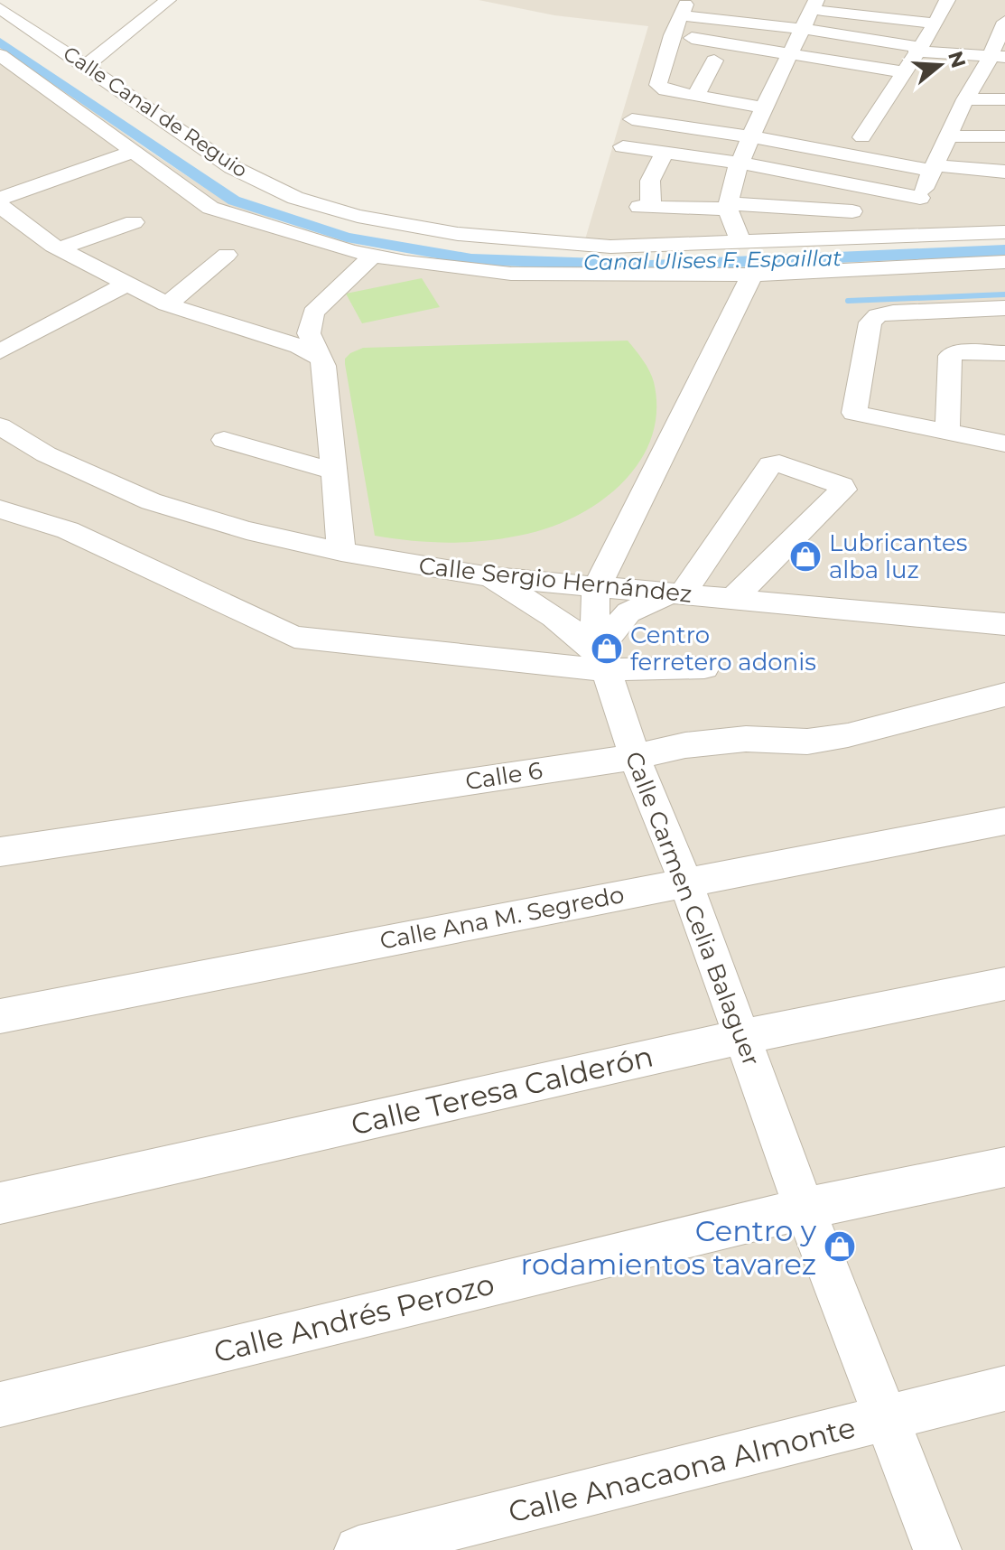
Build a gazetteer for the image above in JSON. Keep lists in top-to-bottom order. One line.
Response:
{"streets":{"street":["Calle Canal de Reguio","Calle Sergio Hernández","Calle 6","Calle Carmen Celia Balaguer","Calle Ana M. Segredo","Calle Teresa Calderón","Calle Andrés Perozo","Calle Anacaona Almonte"]},"crossings":[["Calle Canal de Reguio","Calle Carmen Celia Balaguer"],["Calle Sergio Hernández","Calle Carmen Celia Balaguer"],["Calle 6","Calle Carmen Celia Balaguer"],["Calle Carmen Celia Balaguer","Calle Ana M. Segredo"],["Calle Carmen Celia Balaguer","Calle Teresa Calderón"],["Calle Carmen Celia Balaguer","Calle Andrés Perozo"],["Calle Carmen Celia Balaguer","Calle Anacaona Almonte"]],"water":["Canal Ulises F. Espaillat"],"places":{"shop":["Lubricantes alba luz","Centro ferretero adonis","Centro y rodamientos tavarez"]},"north":"right"}
